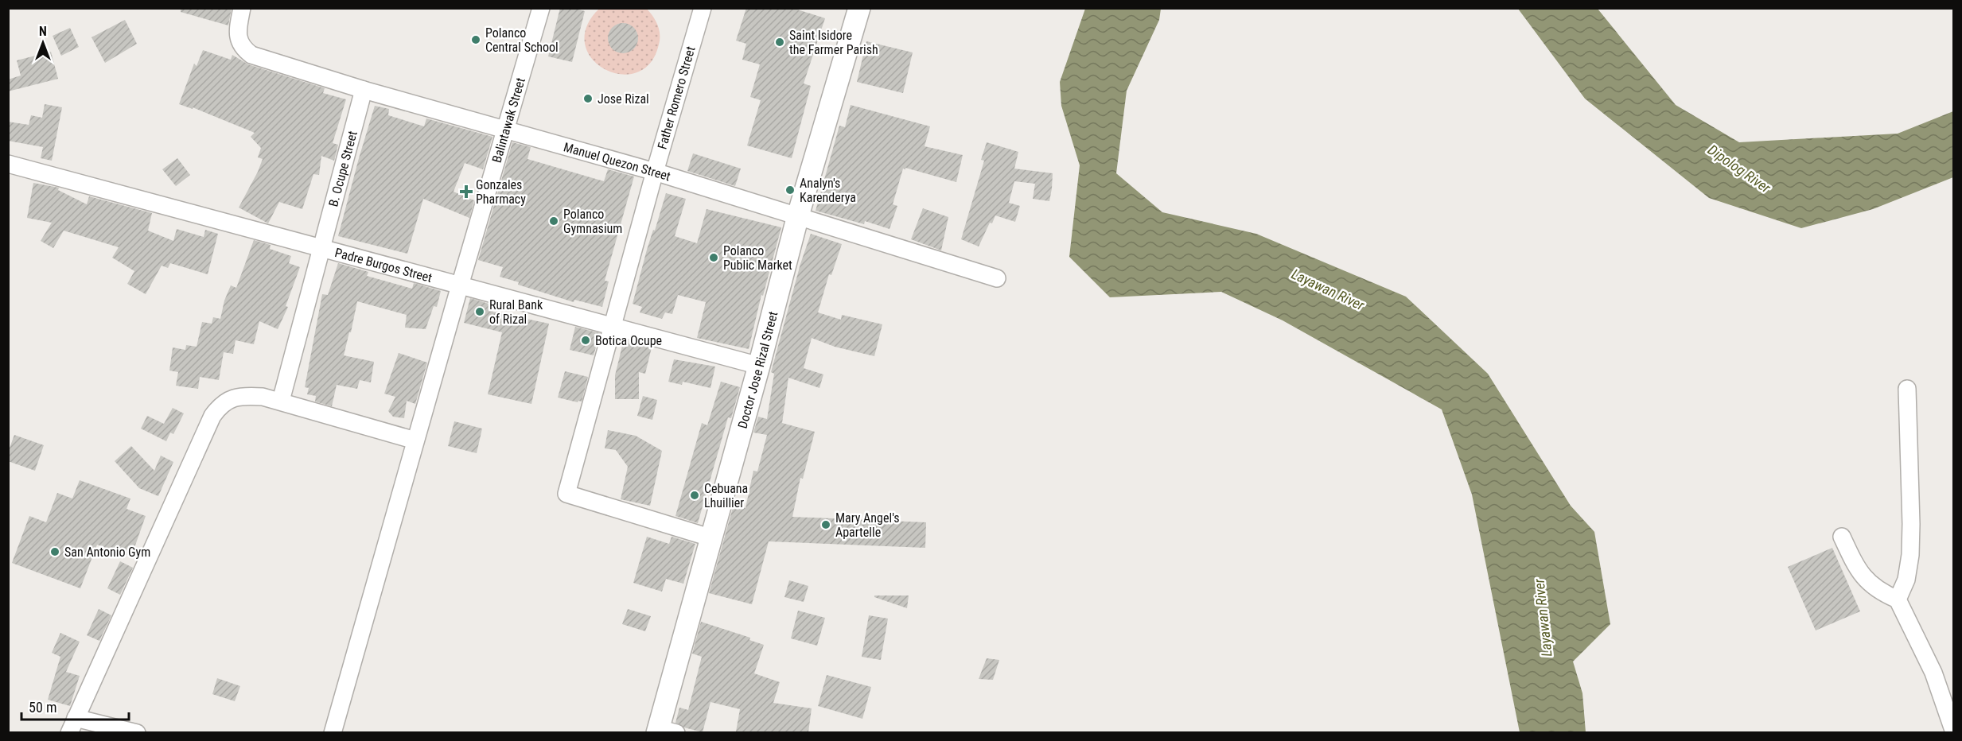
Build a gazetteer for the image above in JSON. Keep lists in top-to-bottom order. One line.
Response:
{"streets":{"main road":["Doctor Jose Rizal Street"],"street":["Father Romero Street","Balintawak Street","Manuel Quezon Street","B. Ocupe Street","Padre Burgos Street"]},"crossings":[["Father Romero Street","Manuel Quezon Street"],["Father Romero Street","Padre Burgos Street"],["Father Romero Street","Doctor Jose Rizal Street"],["Balintawak Street","Manuel Quezon Street"],["Balintawak Street","Padre Burgos Street"],["Manuel Quezon Street","B. Ocupe Street"],["Manuel Quezon Street","Doctor Jose Rizal Street"],["B. Ocupe Street","Padre Burgos Street"],["Padre Burgos Street","Doctor Jose Rizal Street"]],"water":["Dipolog River","Layawan River"],"places":{"other":["Polanco Central School","Saint Isidore the Farmer Parish","Jose Rizal","Analyn's Karenderya","Polanco Gymnasium","Polanco Public Market","Rural Bank of Rizal","Botica Ocupe","Cebuana Lhuillier","Mary Angel's Apartelle","San Antonio Gym"],"health":["Gonzales Pharmacy"]},"scale_bar":"50 m","north":"top"}
